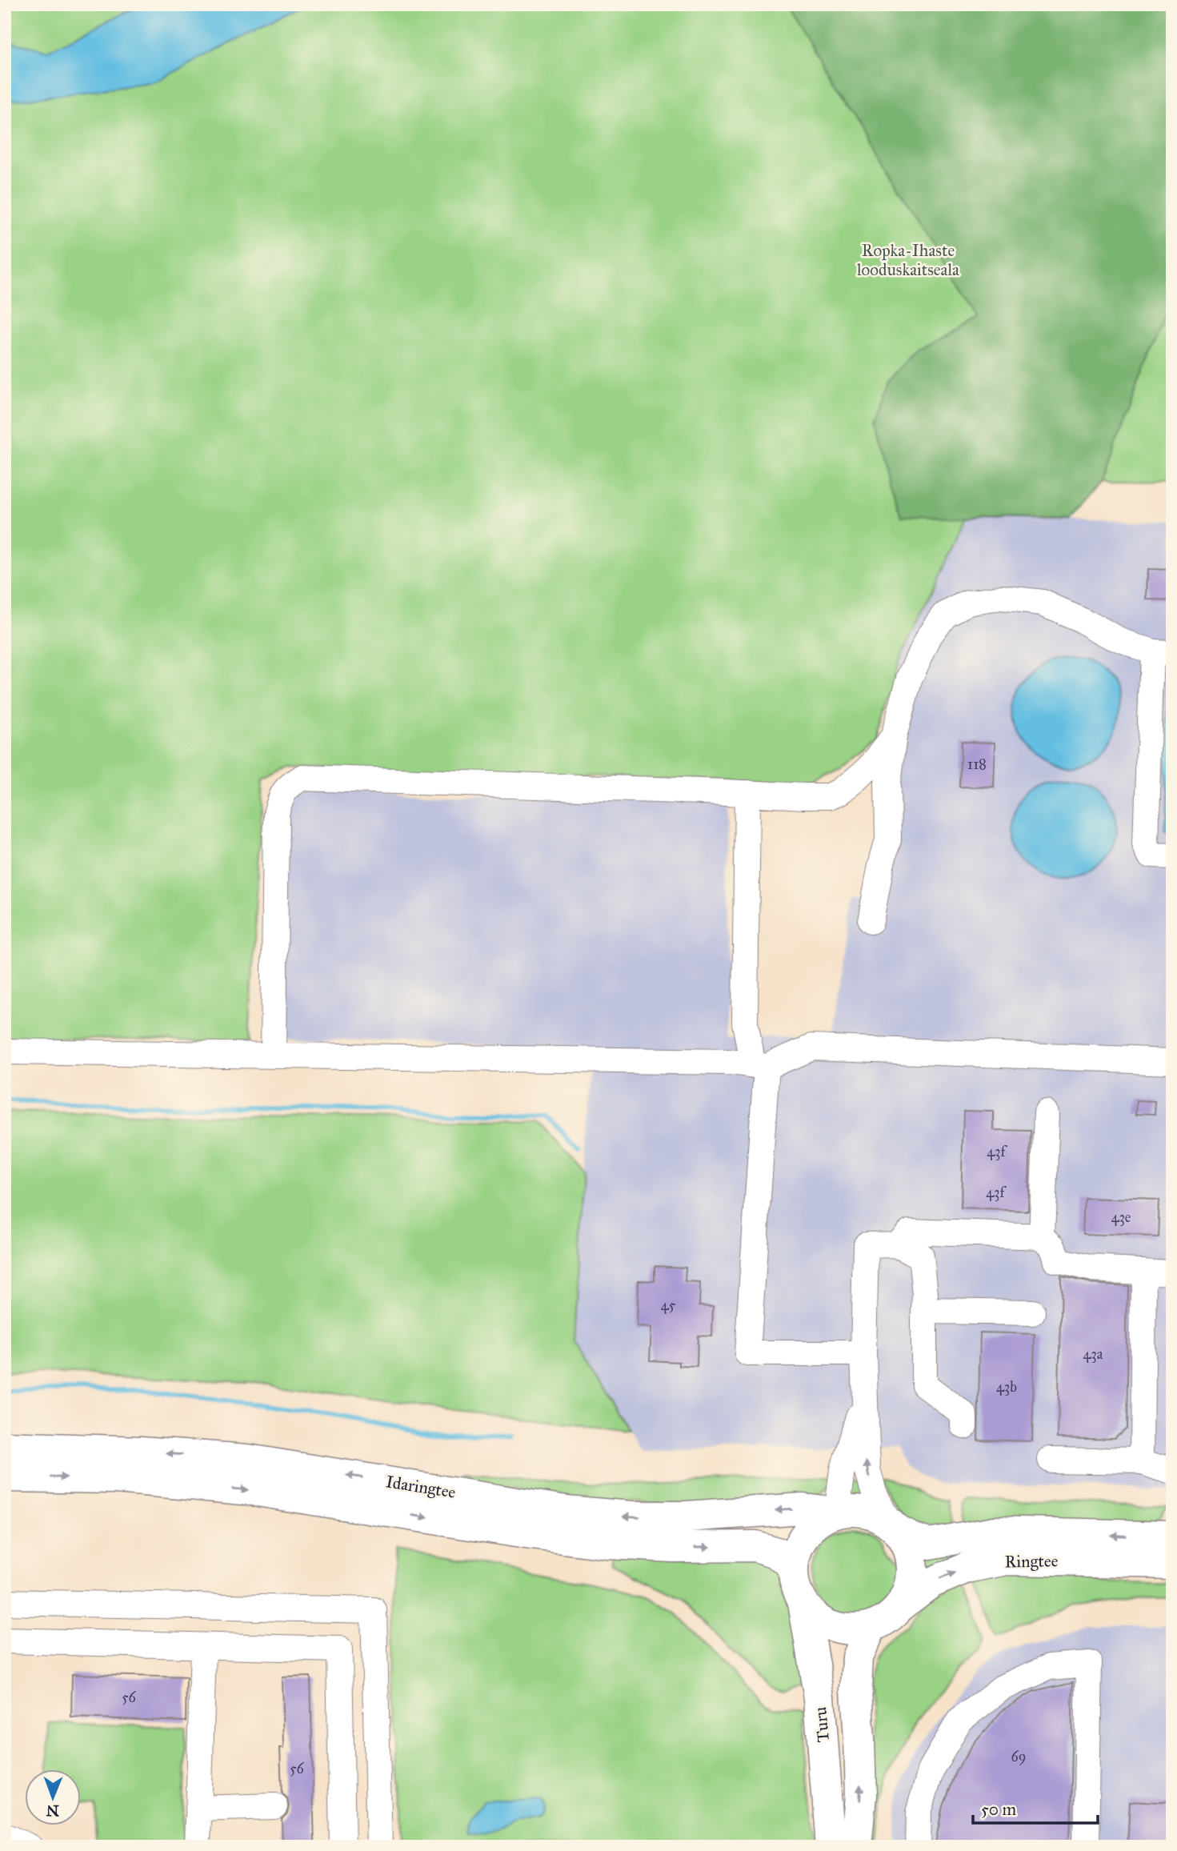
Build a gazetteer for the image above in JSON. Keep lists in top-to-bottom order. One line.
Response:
{"streets":{"main road":["Idaringtee","Ringtee","Turu"]},"crossings":[["Idaringtee","Ringtee"],["Idaringtee","Turu"],["Ringtee","Turu"]],"parks":["Ropka-Ihaste looduskaitseala"],"house_numbers":["118","43f","43f","43e","45","43a","43b","56","69","56"],"scale_bar":"50 m","north":"bottom"}
